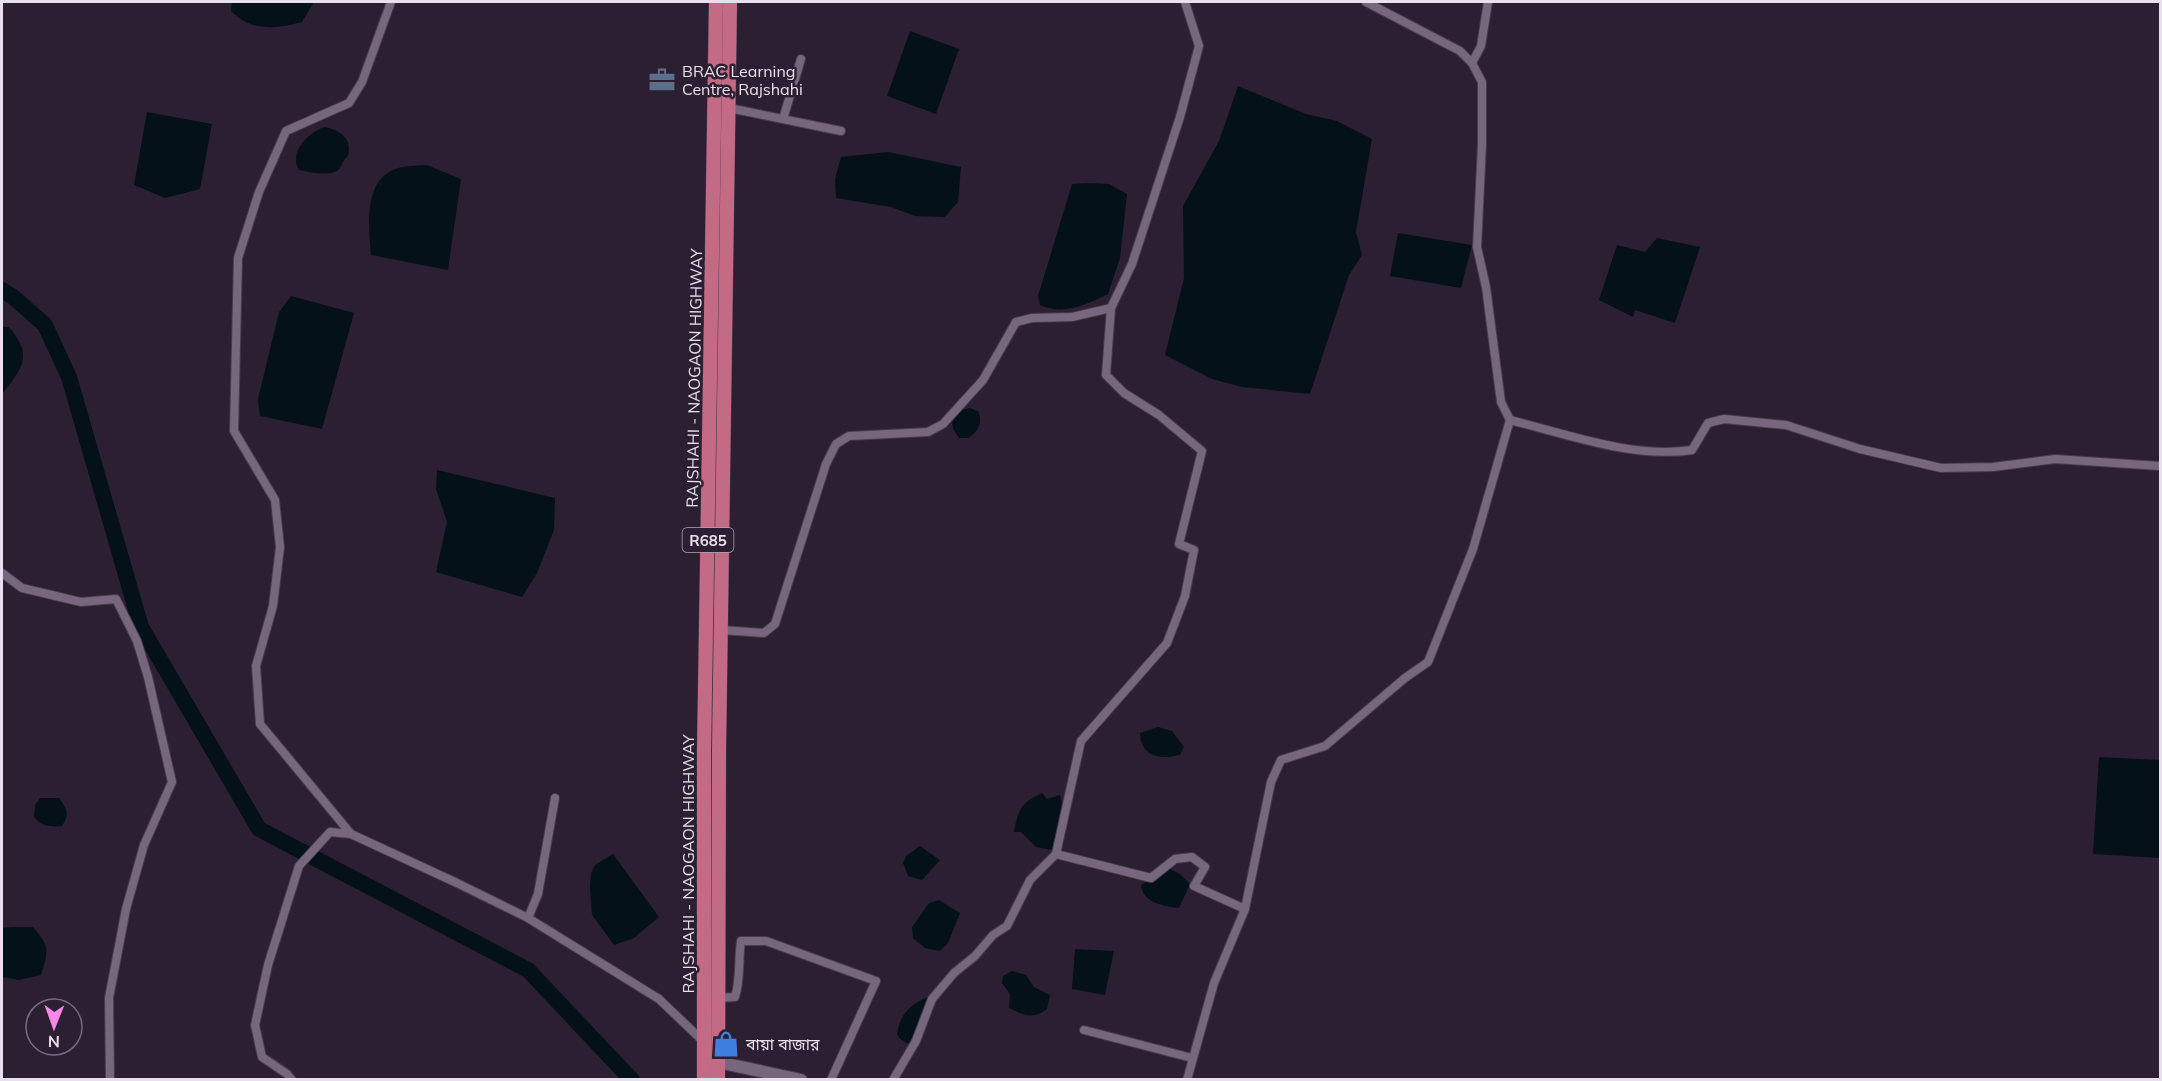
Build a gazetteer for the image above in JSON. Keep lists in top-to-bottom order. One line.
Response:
{"streets":{"main road":["RAJSHAHI - NAOGAON HIGHWAY","R685"]},"places":{"office":["BRAC Learning Centre, Rajshahi"],"shop":["বায়া বাজার"]},"north":"bottom"}
